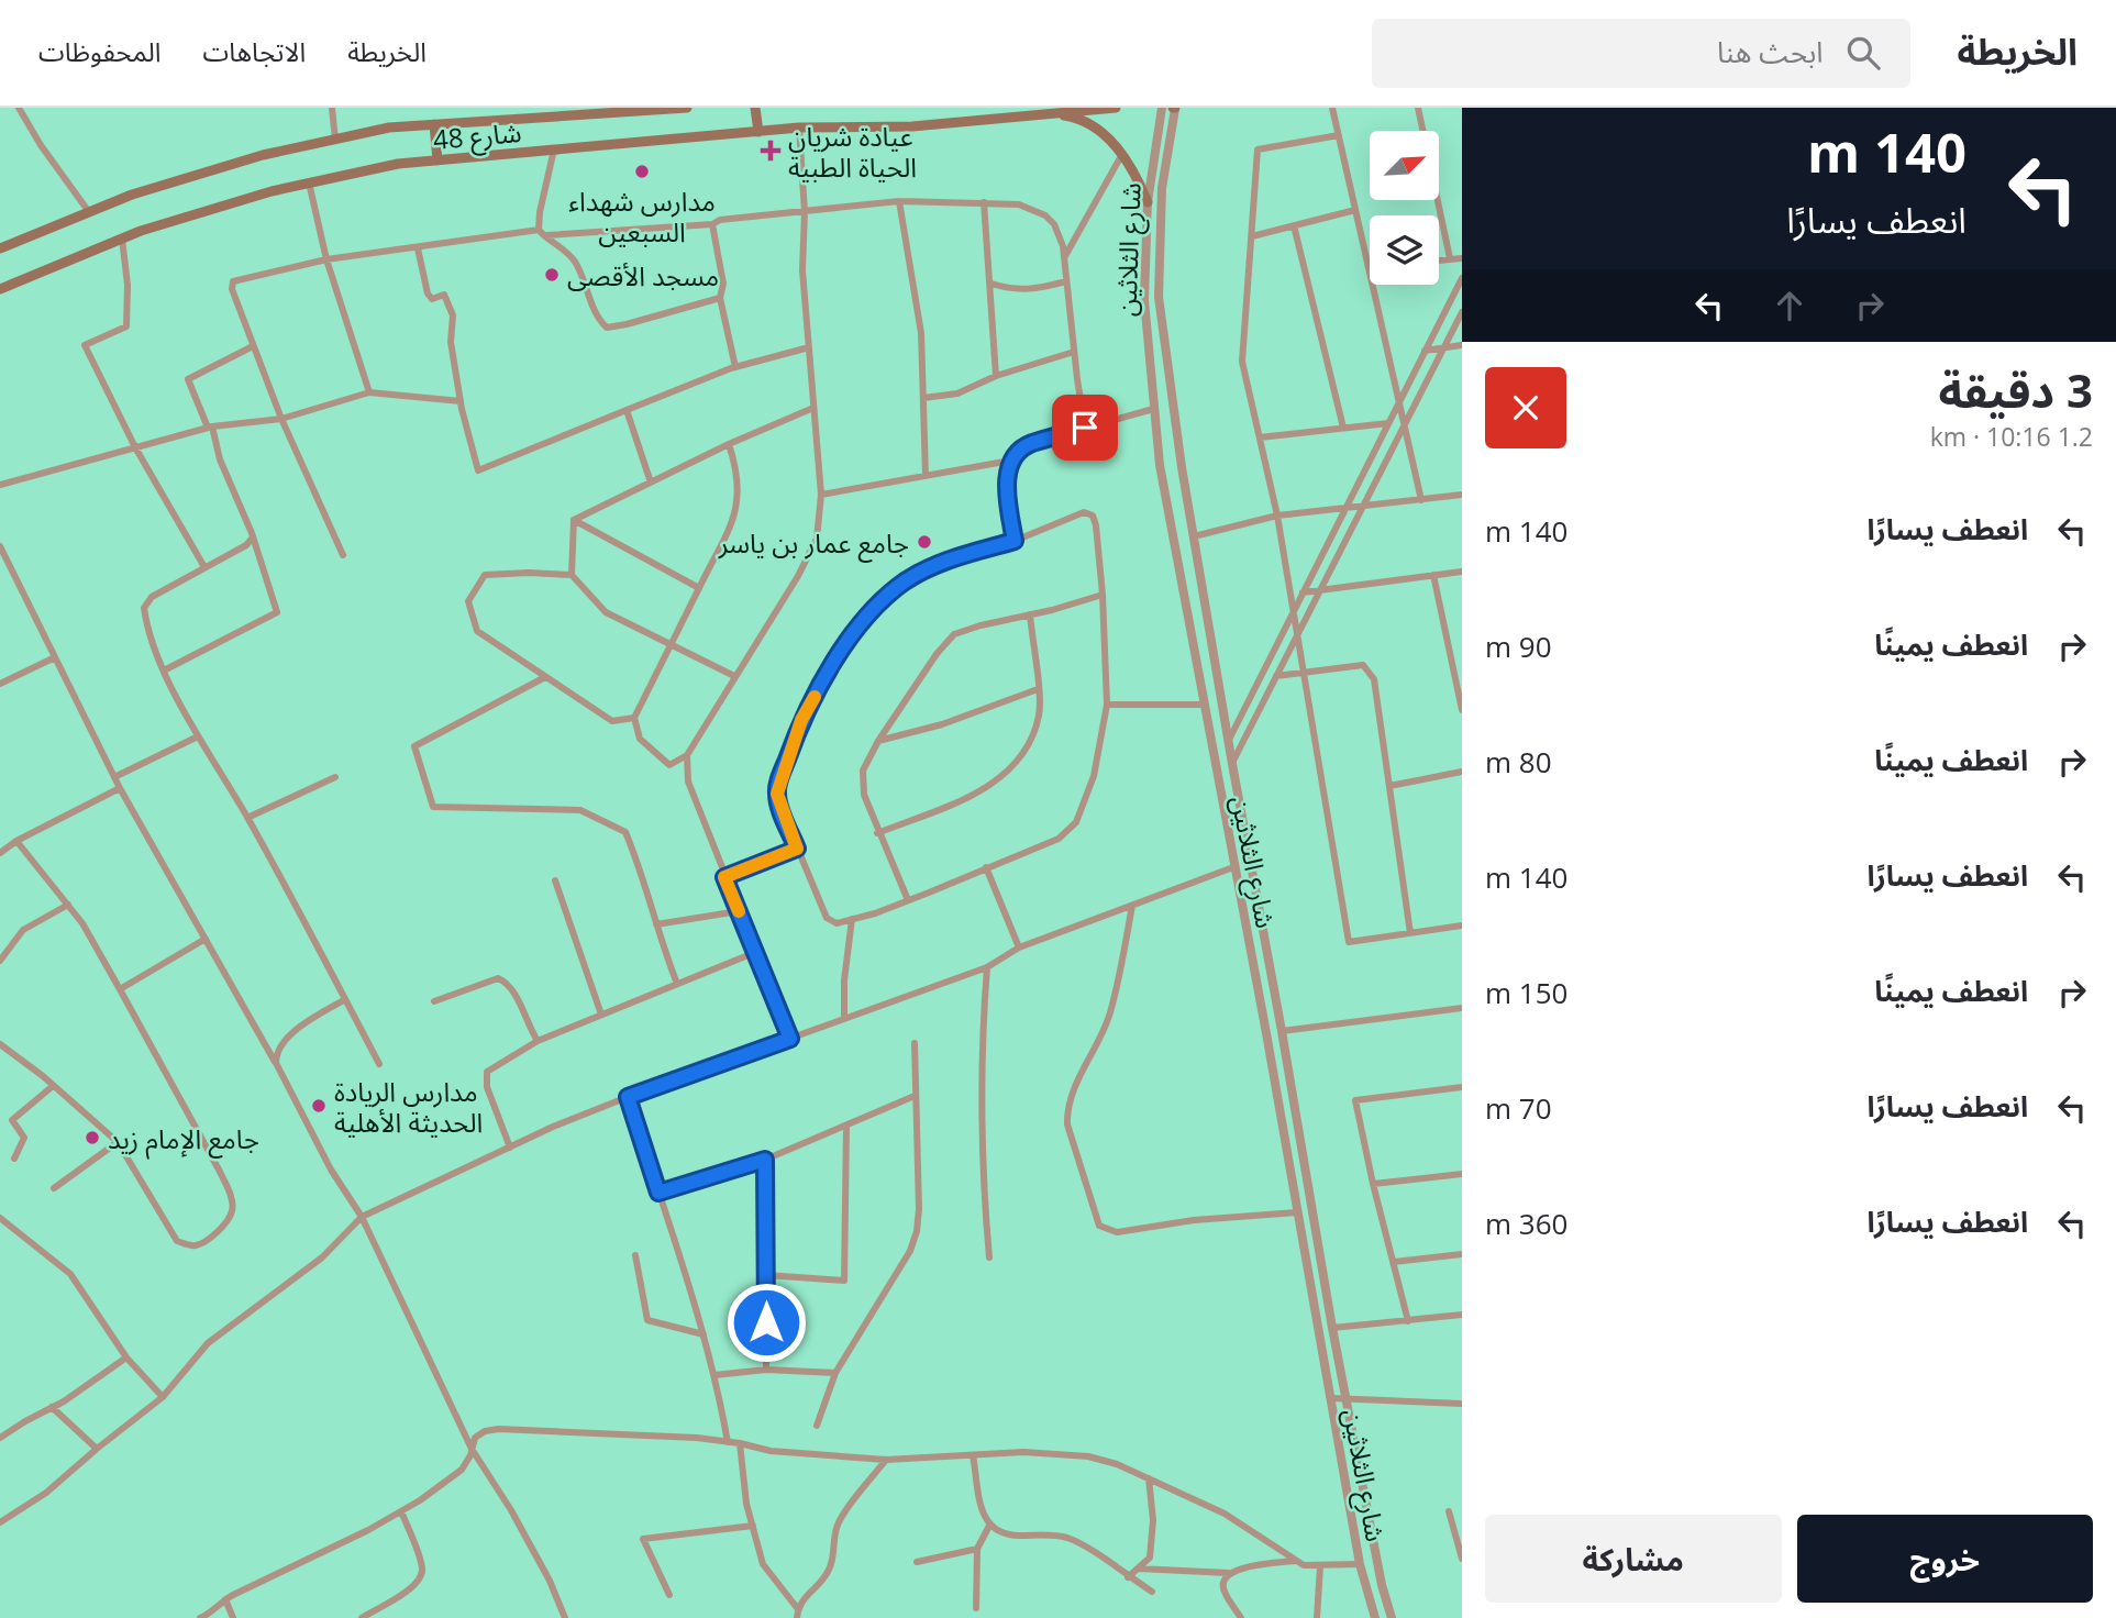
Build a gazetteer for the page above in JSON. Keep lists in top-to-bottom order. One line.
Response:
{"streets":{"main road":["شارع 48"],"street":["شارع الثلاثين"]},"places":{"health":["عيادة شريان الحياة الطبية"],"other":["مدارس شهداء السبعين","مسجد الأقصى","جامع عمار بن ياسر","مدارس الريادة الحديثة الأهلية","جامع الإمام زيد"]},"north":"top right","page":{"header":"الخريطة","search":"ابحث هنا","nav":["الخريطة","الاتجاهات","المحفوظات"],"turn":["140 m","انعطف يسارًا"],"heading":["3 دقيقة","1.2 km · 10:16"],"list":[{"name":"انعطف يسارًا","value":"140 m"},{"name":"انعطف يمينًا","value":"90 m"},{"name":"انعطف يمينًا","value":"80 m"},{"name":"انعطف يسارًا","value":"140 m"},{"name":"انعطف يمينًا","value":"150 m"},{"name":"انعطف يسارًا","value":"70 m"},{"name":"انعطف يسارًا","value":"360 m"}],"buttons":["خروج","مشاركة"]}}
